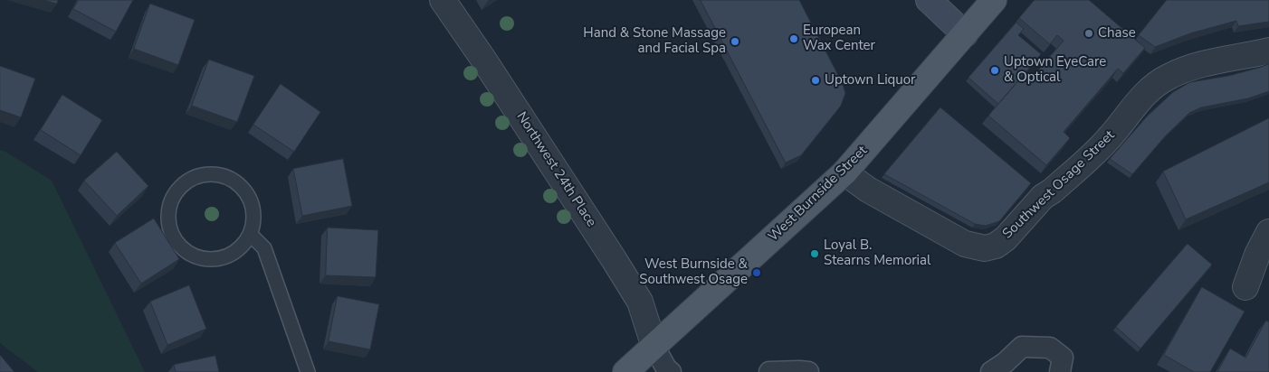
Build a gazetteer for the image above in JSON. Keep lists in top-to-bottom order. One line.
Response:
{"streets":{"main road":["West Burnside Street"],"street":["Northwest 24th Place","Southwest Osage Street"]},"crossings":[["Northwest 24th Place","West Burnside Street"],["Southwest Osage Street","West Burnside Street"]],"places":["Chase","European Wax Center","Hand & Stone Massage and Facial Spa","Uptown EyeCare & Optical","Uptown Liquor","Loyal B. Stearns Memorial","West Burnside & Southwest Osage"]}
